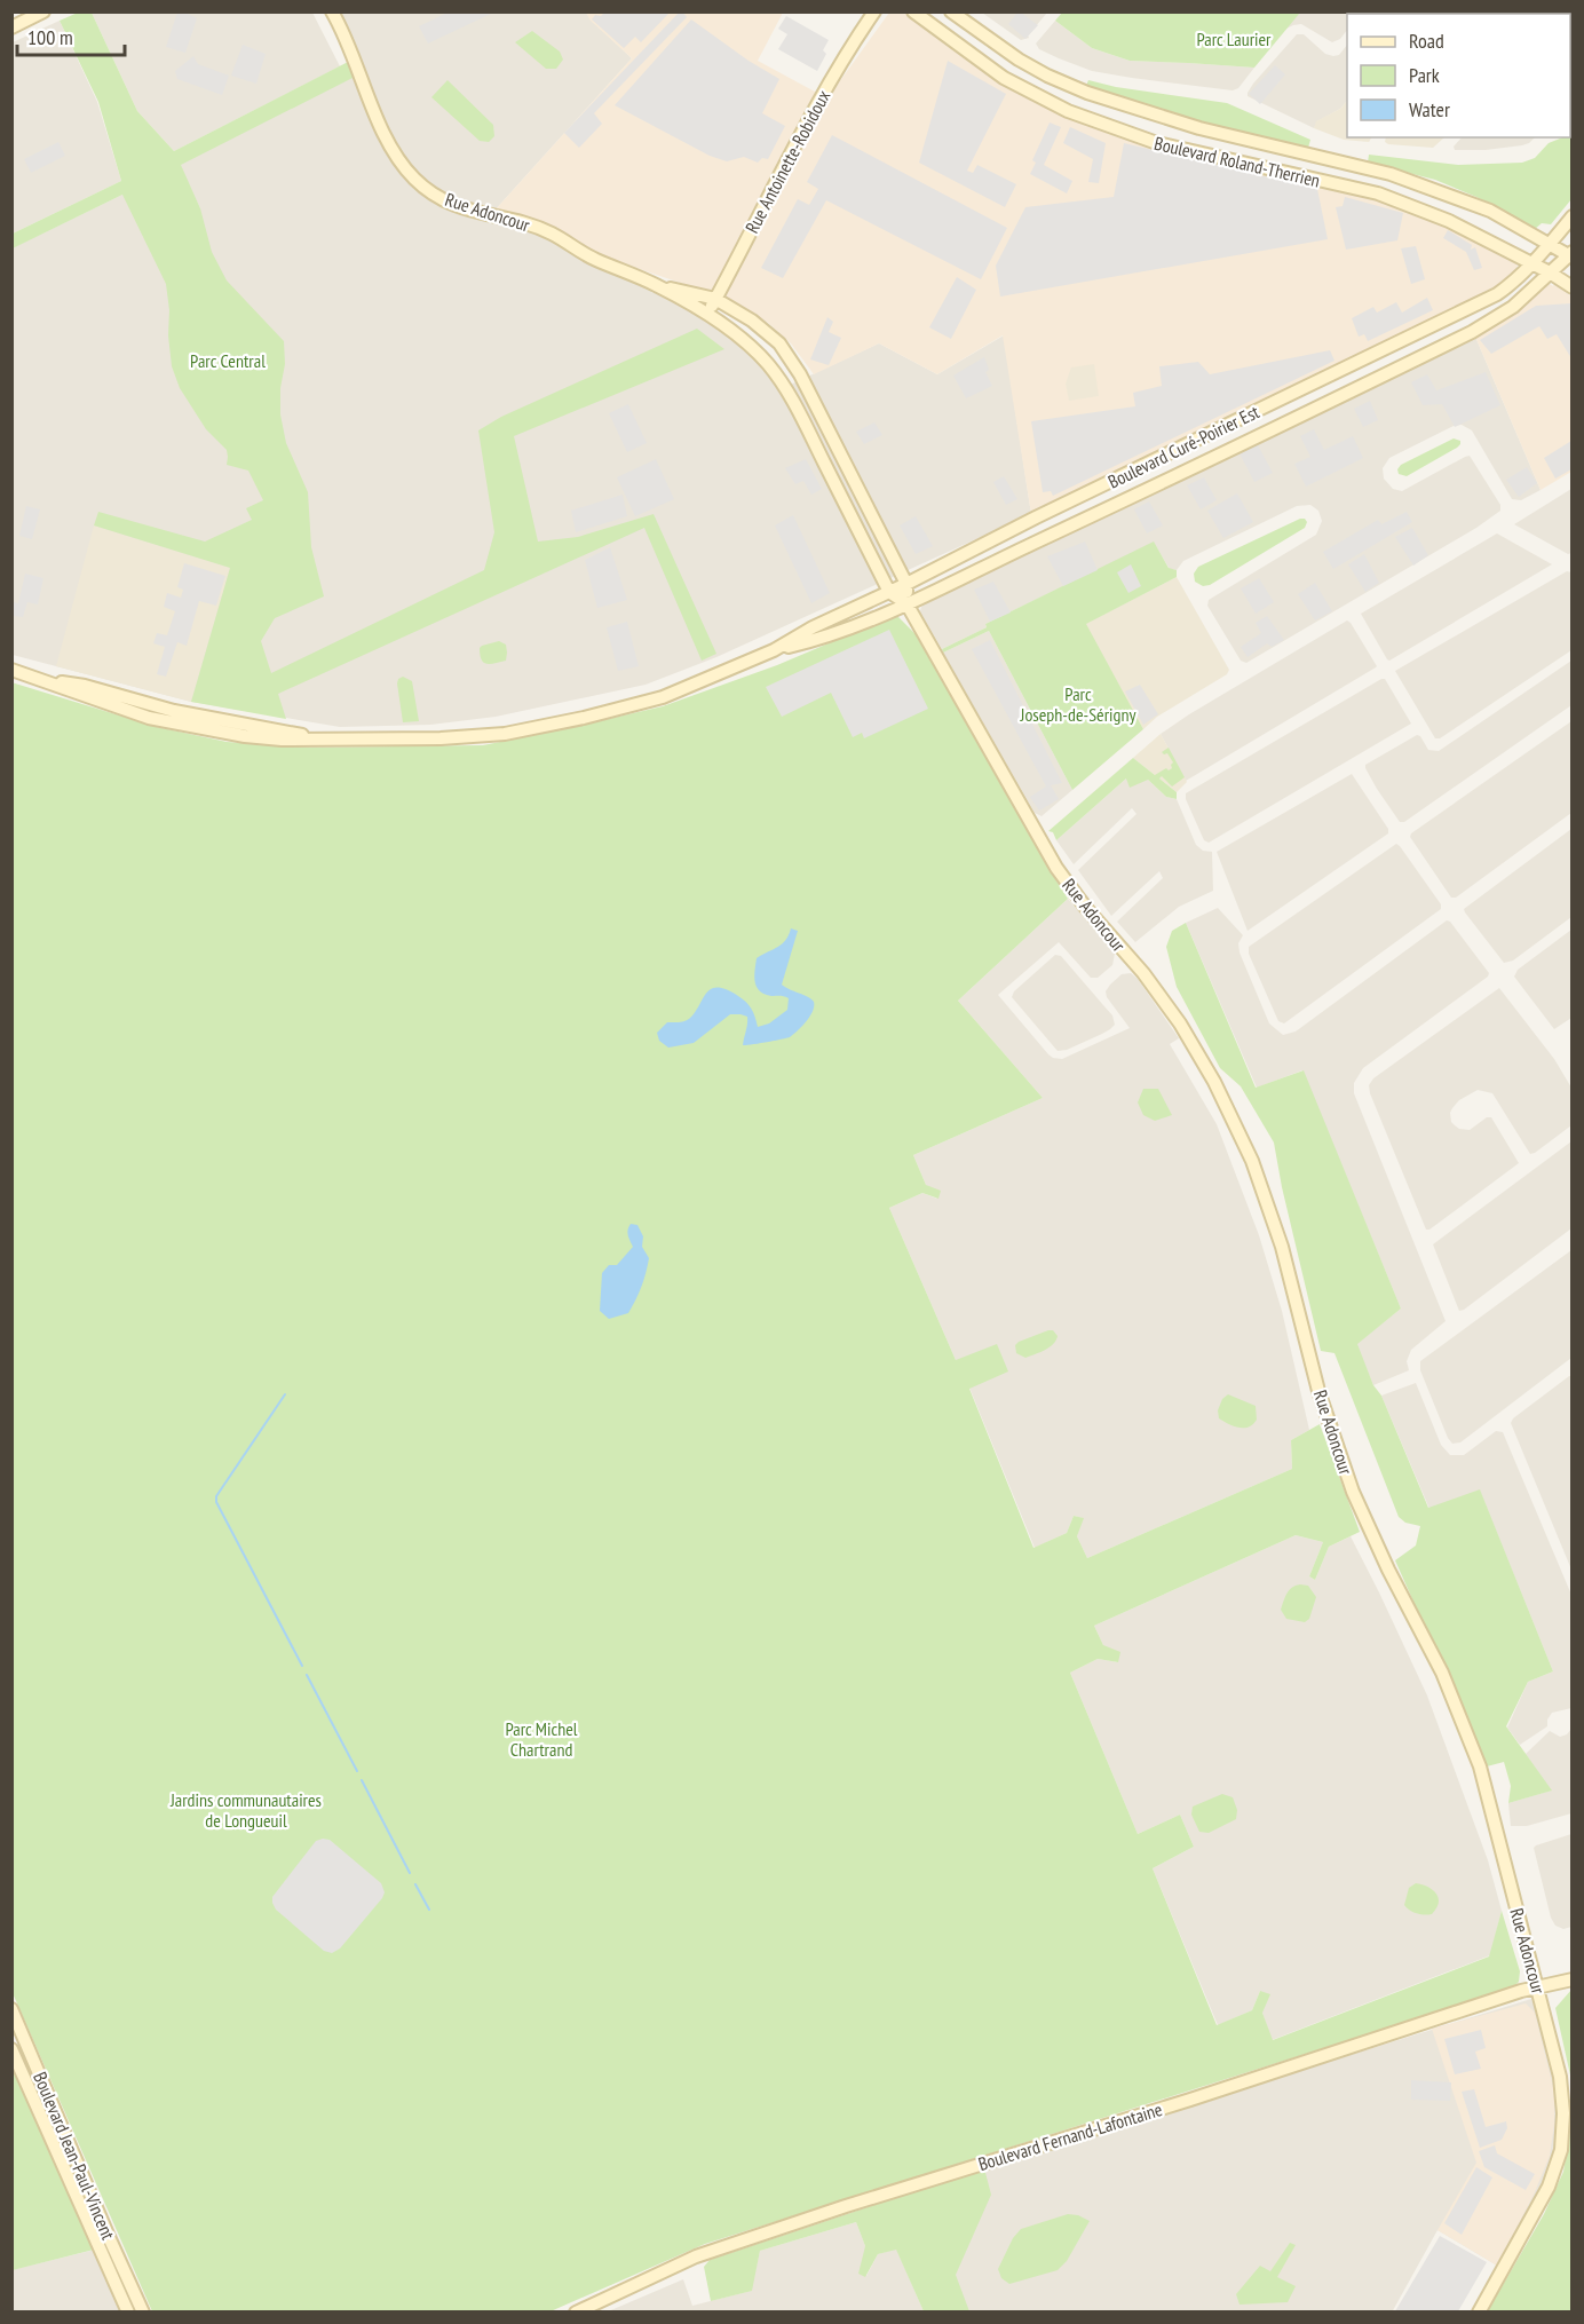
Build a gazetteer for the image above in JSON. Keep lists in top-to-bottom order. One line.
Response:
{"streets":{"street":["Rue Antoinette-Robidoux","Boulevard Roland-Therrien","Rue Adoncour","Boulevard Curé-Poirier Est","Boulevard Fernand-Lafontaine","Boulevard Jean-Paul-Vincent"]},"crossings":[["Rue Antoinette-Robidoux","Rue Adoncour"],["Boulevard Roland-Therrien","Boulevard Curé-Poirier Est"],["Rue Adoncour","Boulevard Curé-Poirier Est"],["Rue Adoncour","Boulevard Fernand-Lafontaine"]],"parks":["Parc Laurier","Parc Central","Parc Joseph-de-Sérigny","Parc Michel Chartrand","Jardins communautaires de Longueuil"],"legend":["Road","Park","Water"],"scale_bar":"100 m"}
